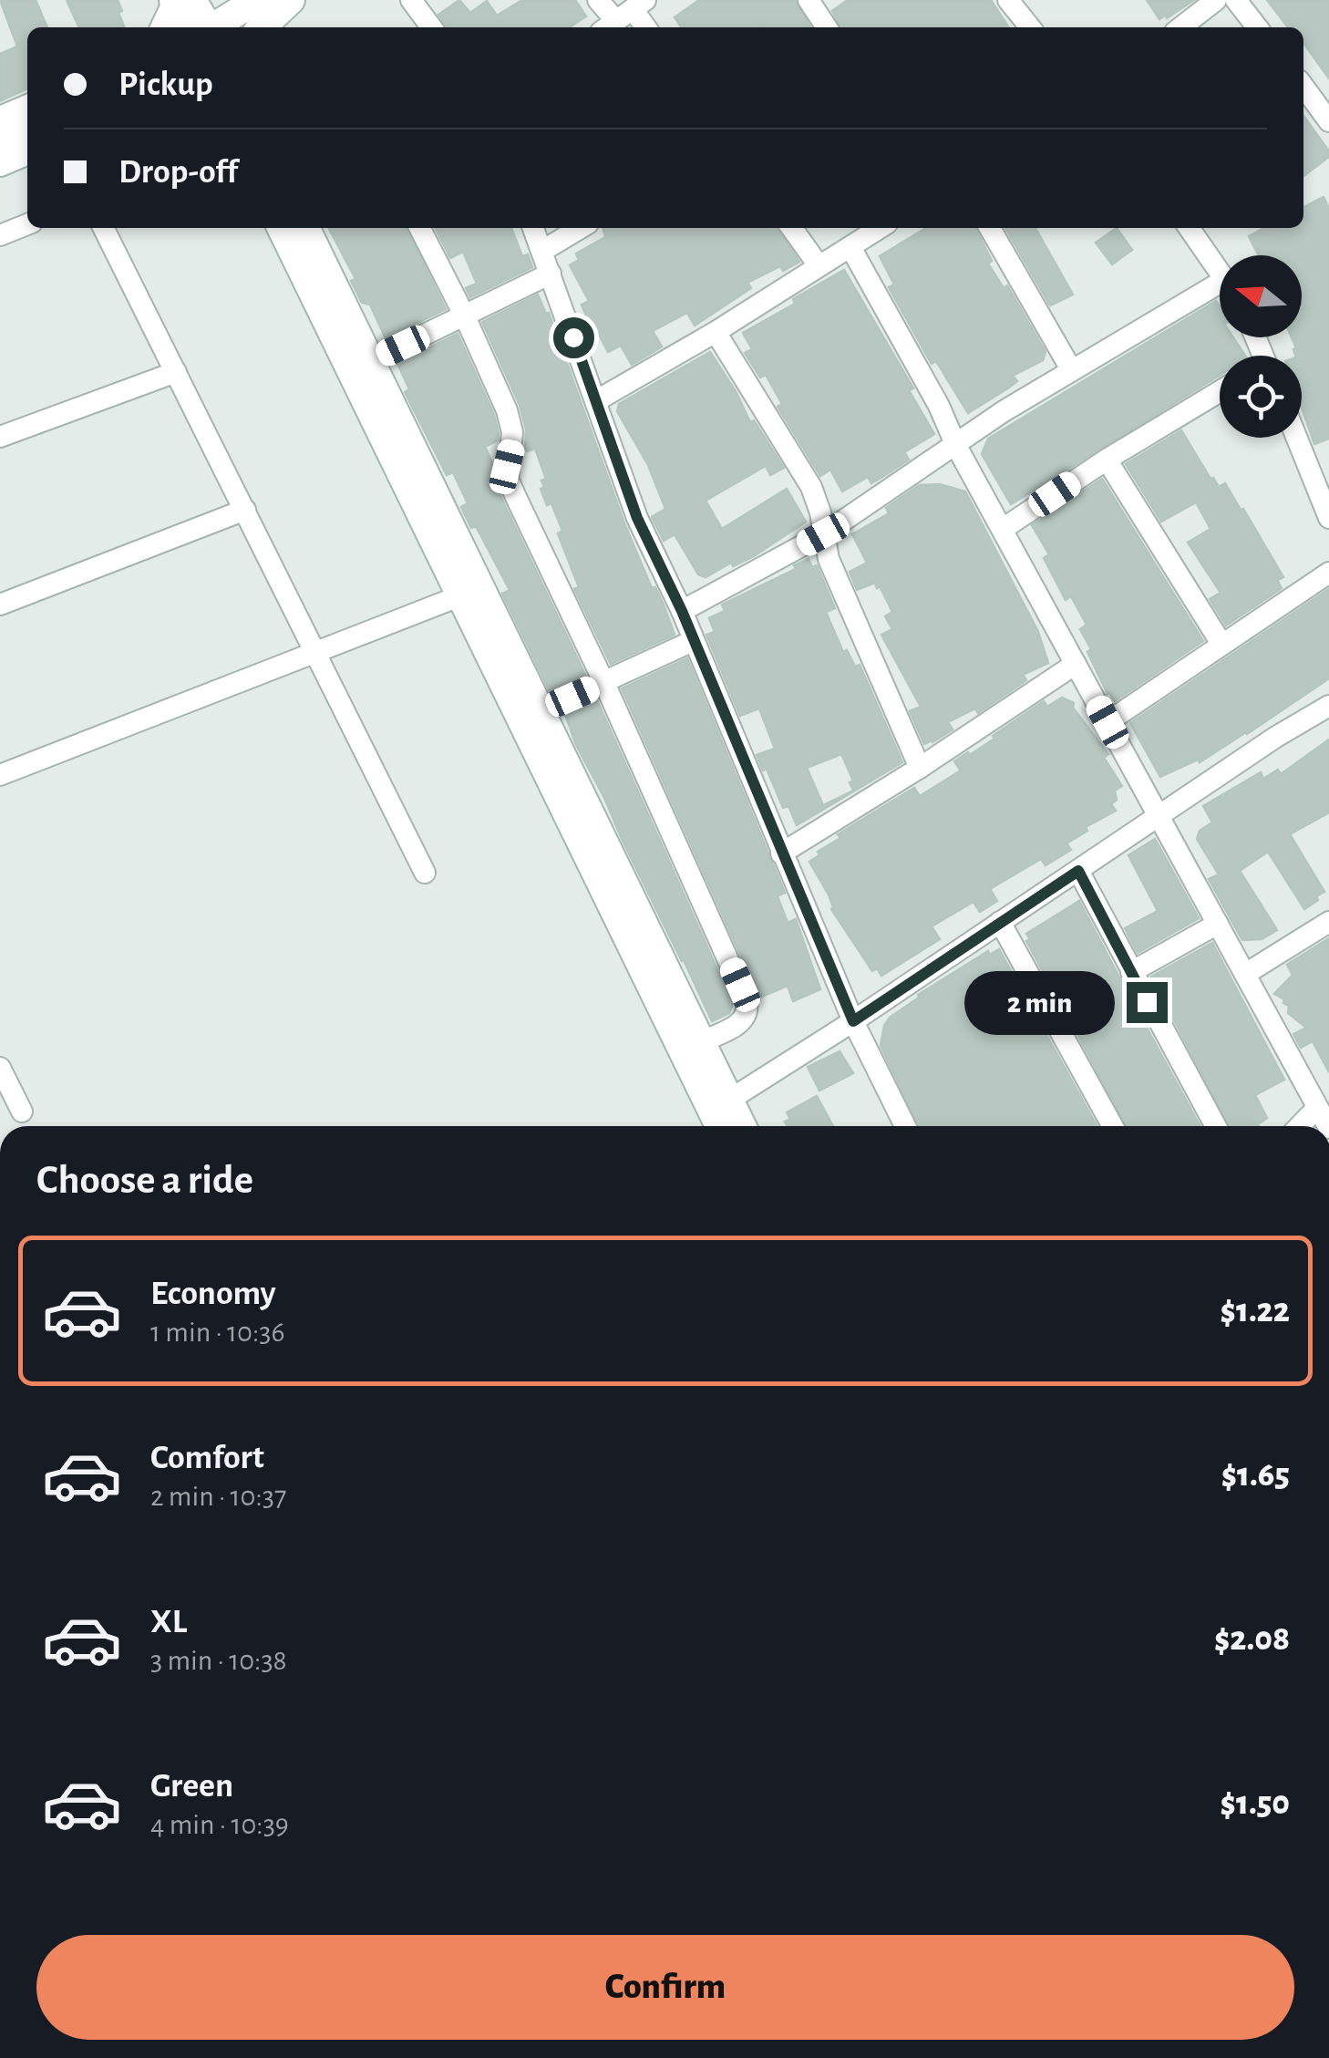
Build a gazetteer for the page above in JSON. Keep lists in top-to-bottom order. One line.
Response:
{"north":"left","page":{"banner":["Pickup","Drop-off"],"bubble":"2 min","heading":"Choose a ride","list":[{"name":"Economy","note":"1 min · 10:36","value":"$1.22"},{"name":"Comfort","note":"2 min · 10:37","value":"$1.65"},{"name":"XL","note":"3 min · 10:38","value":"$2.08"},{"name":"Green","note":"4 min · 10:39","value":"$1.50"}],"buttons":"Confirm"}}
